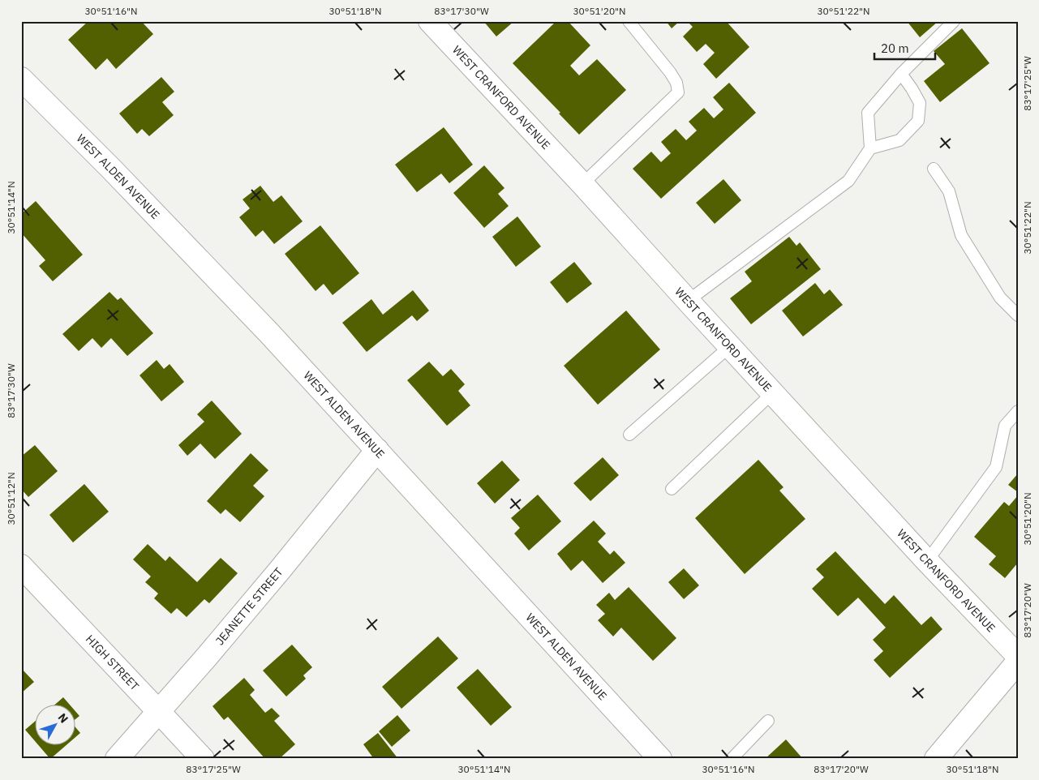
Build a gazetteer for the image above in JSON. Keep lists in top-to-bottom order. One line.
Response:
{"streets":{"street":["WEST CRANFORD AVENUE","WEST ALDEN AVENUE","JEANETTE STREET","HIGH STREET"]},"crossings":[["WEST ALDEN AVENUE","JEANETTE STREET"],["JEANETTE STREET","HIGH STREET"]],"scale_bar":"20 m","north":"top right","coordinates":["30°51'16\"N","30°51'18\"N","83°17'30\"W","30°51'20\"N","30°51'22\"N","83°17'25\"W","30°51'14\"N","30°51'12\"N","83°17'20\"W"]}
